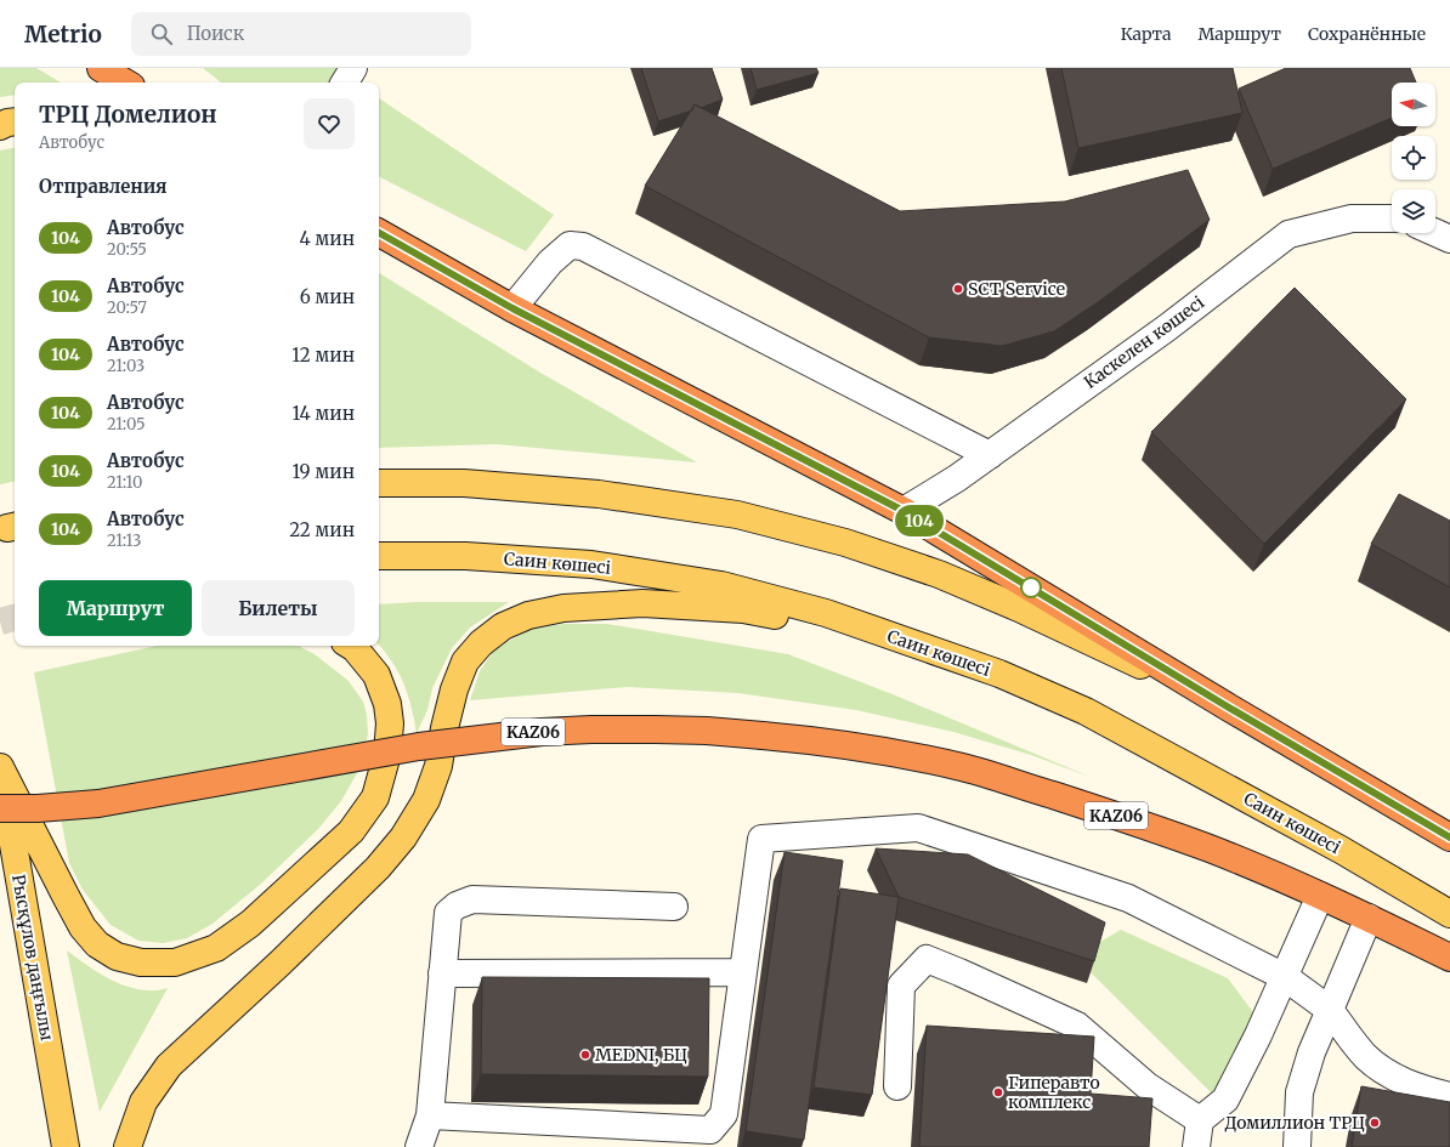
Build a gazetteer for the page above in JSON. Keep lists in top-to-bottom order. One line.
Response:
{"streets":{"highway":["KАZ06"],"main road":["Саин көшесі","Рысқұлов даңғылы"],"street":["Каскелен көшесі"]},"places":["SCT Service","MEDNI, БЦ","Гиперавто комплекс","Домиллион ТРЦ"],"lines":["bus line 104"],"north":"left","page":{"header":"Metrio","search":"Поиск","nav":["Карта","Маршрут","Сохранённые"],"on_map":"104","heading":[["ТРЦ Домелион","Автобус"],"Отправления"],"list":[{"mark":"104","name":"Автобус","note":"20:55","value":"4 мин"},{"mark":"104","name":"Автобус","note":"20:57","value":"6 мин"},{"mark":"104","name":"Автобус","note":"21:03","value":"12 мин"},{"mark":"104","name":"Автобус","note":"21:05","value":"14 мин"},{"mark":"104","name":"Автобус","note":"21:10","value":"19 мин"},{"mark":"104","name":"Автобус","note":"21:13","value":"22 мин"}],"buttons":["Маршрут","Билеты"]}}
